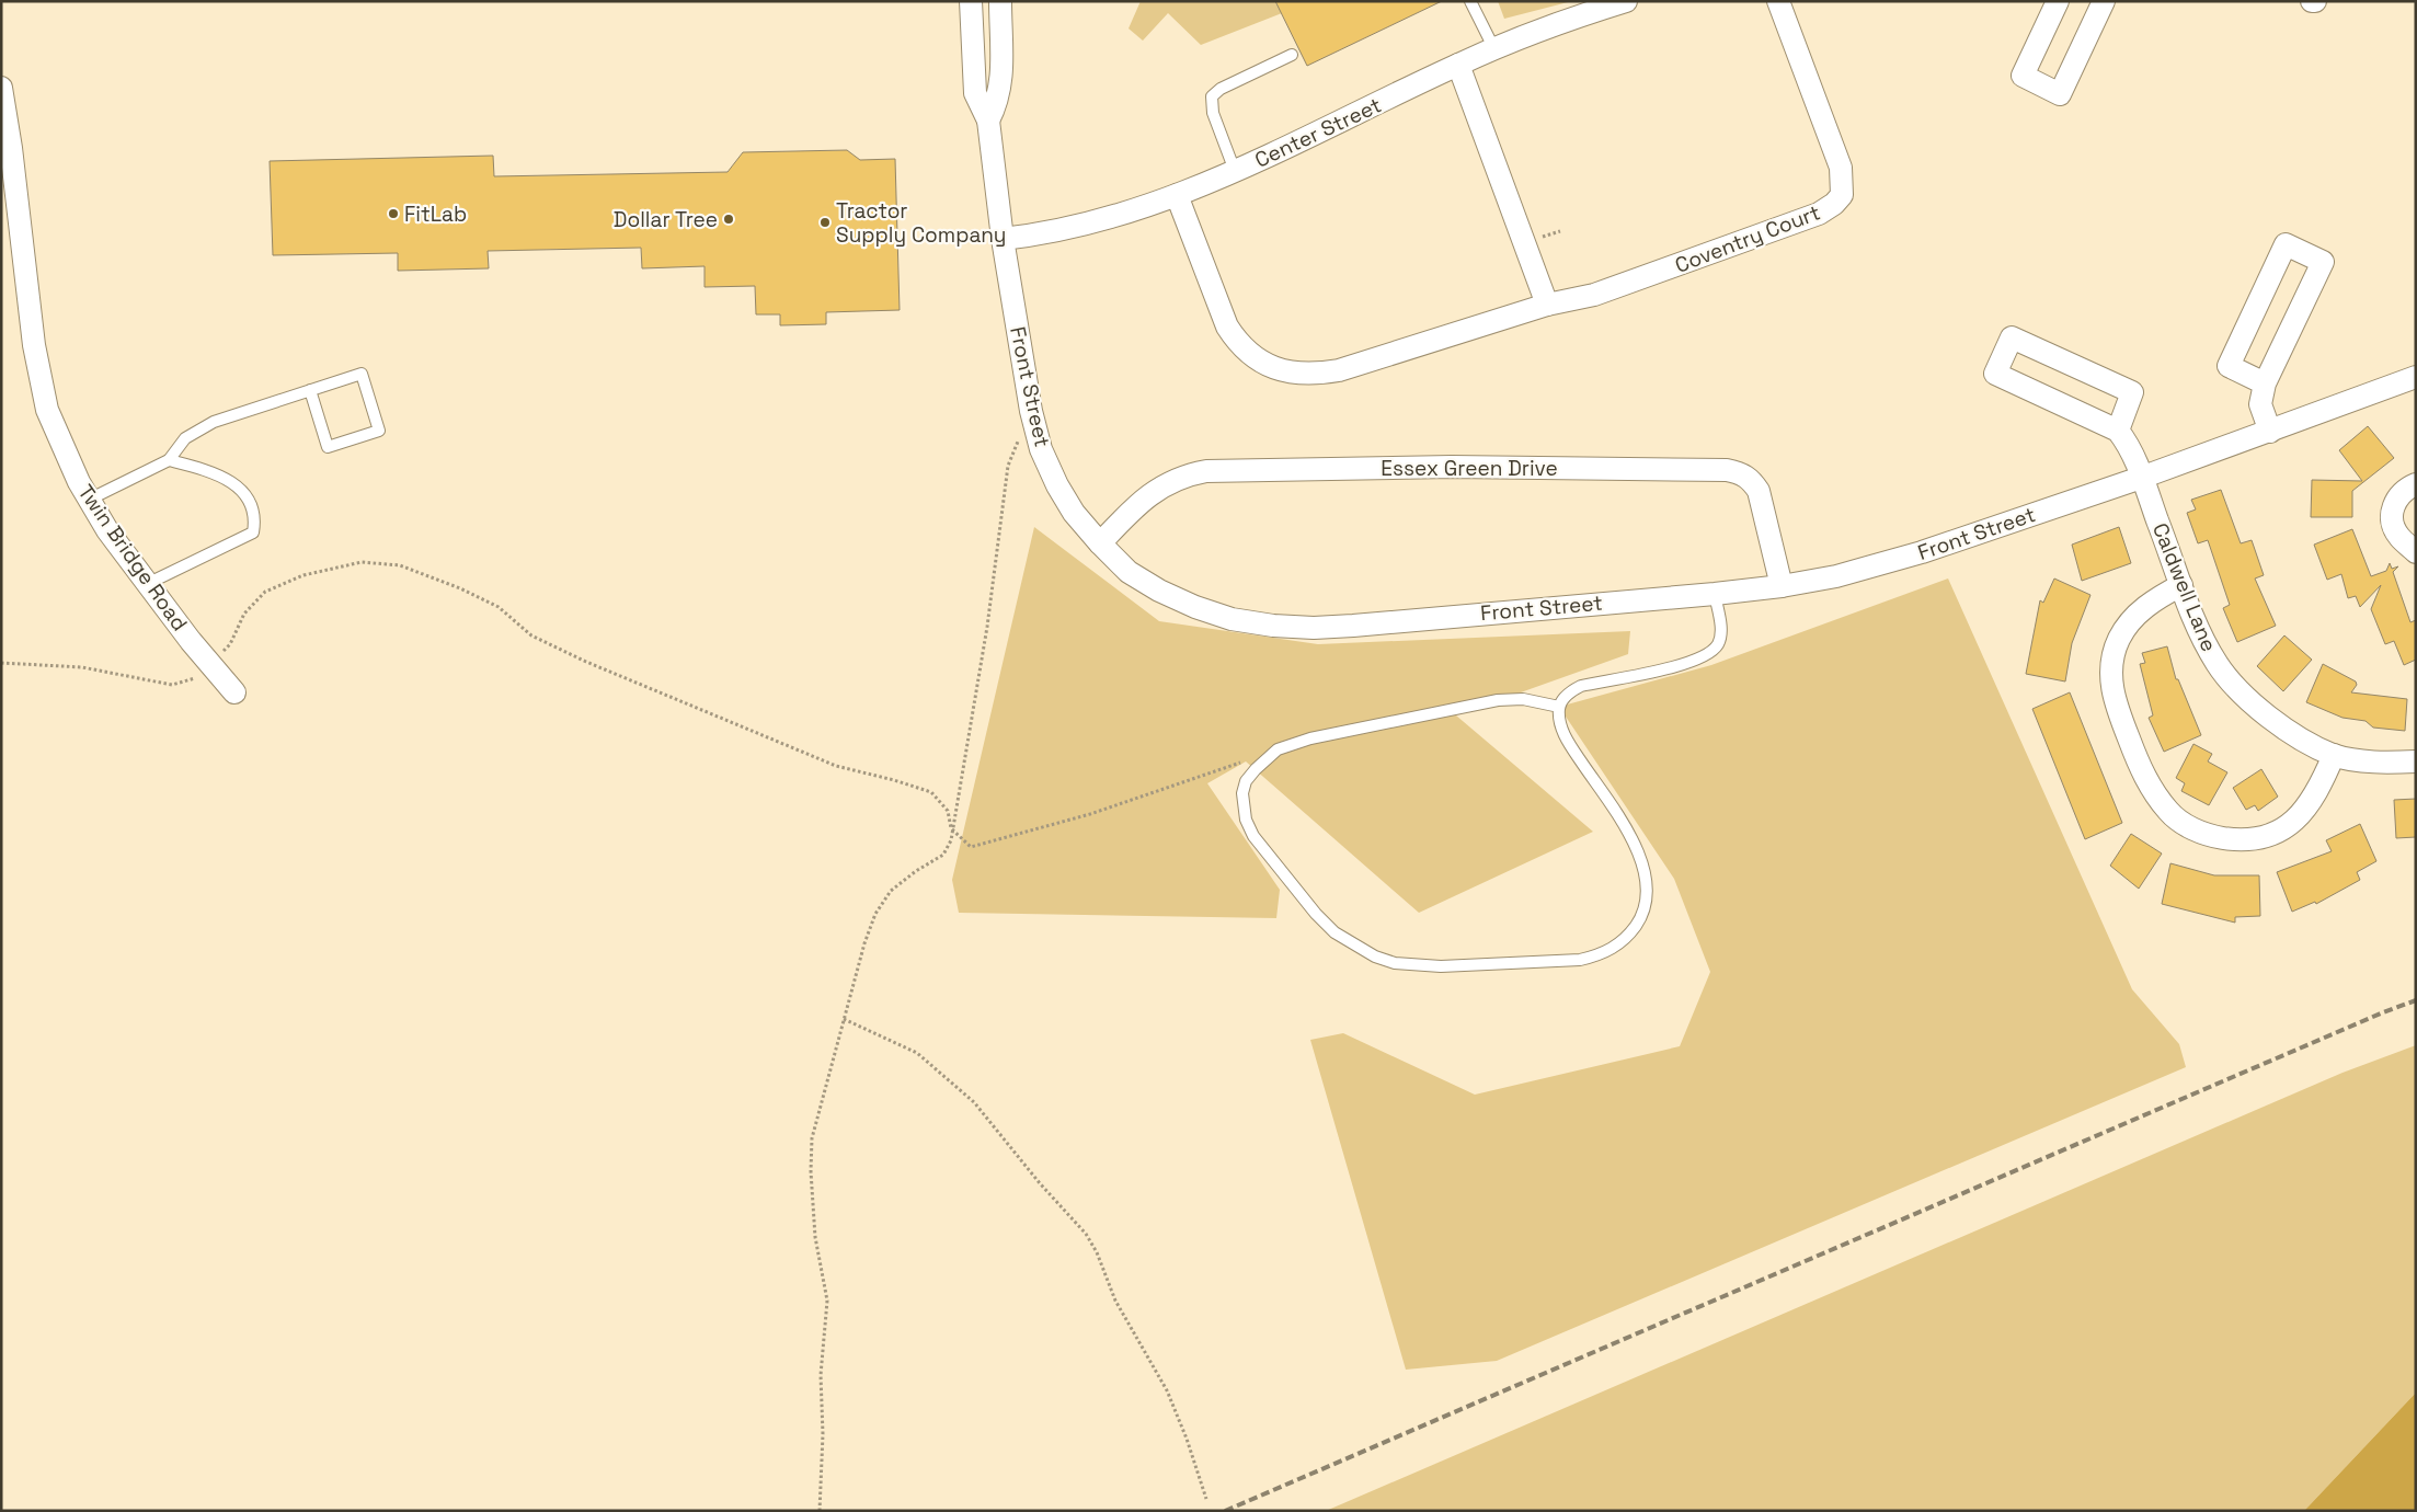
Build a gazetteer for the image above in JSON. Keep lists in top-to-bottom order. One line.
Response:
{"streets":{"street":["Center Street","Coventry Court","Front Street","Essex Green Drive","Twin Bridge Road","Caldwell Lane"]},"crossings":[["Center Street","Coventry Court"],["Center Street","Front Street"],["Front Street","Essex Green Drive"],["Front Street","Caldwell Lane"]],"places":["FitLab","Dollar Tree","Tractor Supply Company"]}
